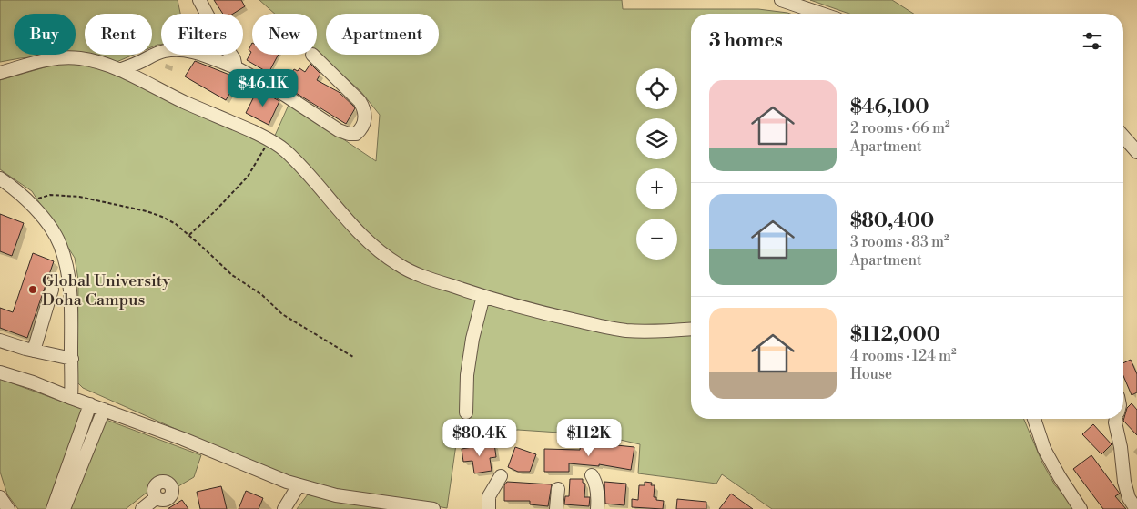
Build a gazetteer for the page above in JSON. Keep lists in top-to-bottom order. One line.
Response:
{"places":["Global University Doha Campus"],"page":{"chip":["Buy","Rent","Filters","New","Apartment"],"heading":"3 homes","map_buttons":["+","−"],"list":[{"name":"$46,100","note":"2 rooms · 66 m² · Apartment"},{"name":"$80,400","note":"3 rooms · 83 m² · Apartment"},{"name":"$112,000","note":"4 rooms · 124 m² · House"}],"price":["$46.1K","$80.4K","$112K"]}}
